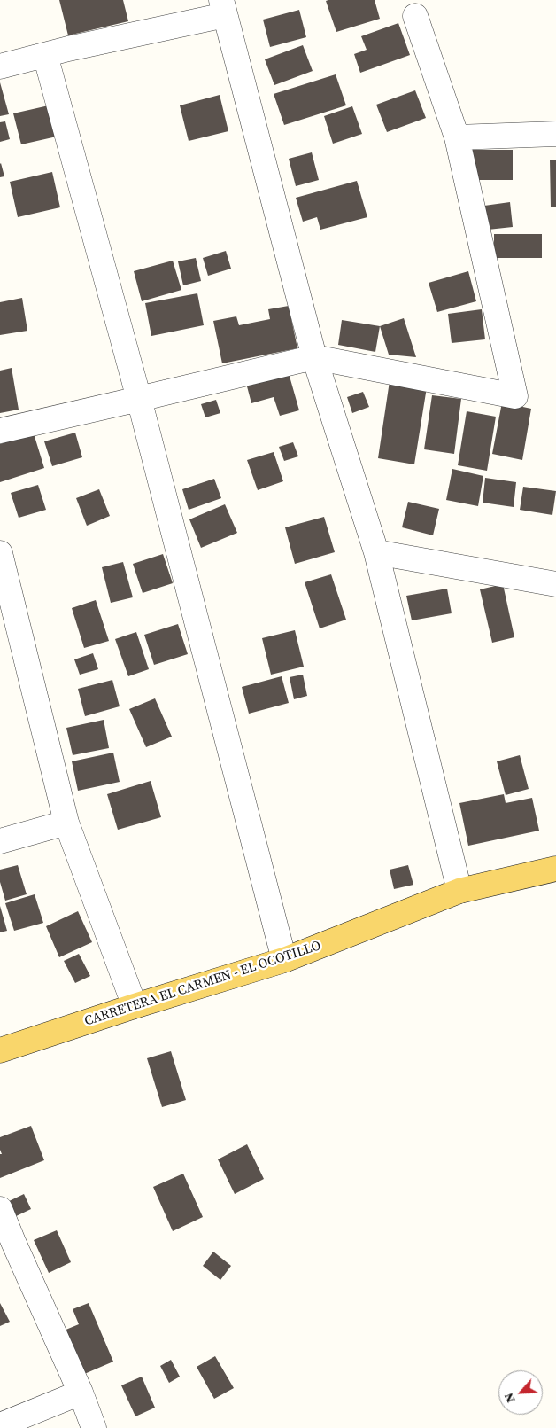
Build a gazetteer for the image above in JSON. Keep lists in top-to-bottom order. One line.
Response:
{"streets":{"main road":["CARRETERA EL CARMEN - EL OCOTILLO"]},"north":"bottom left"}
